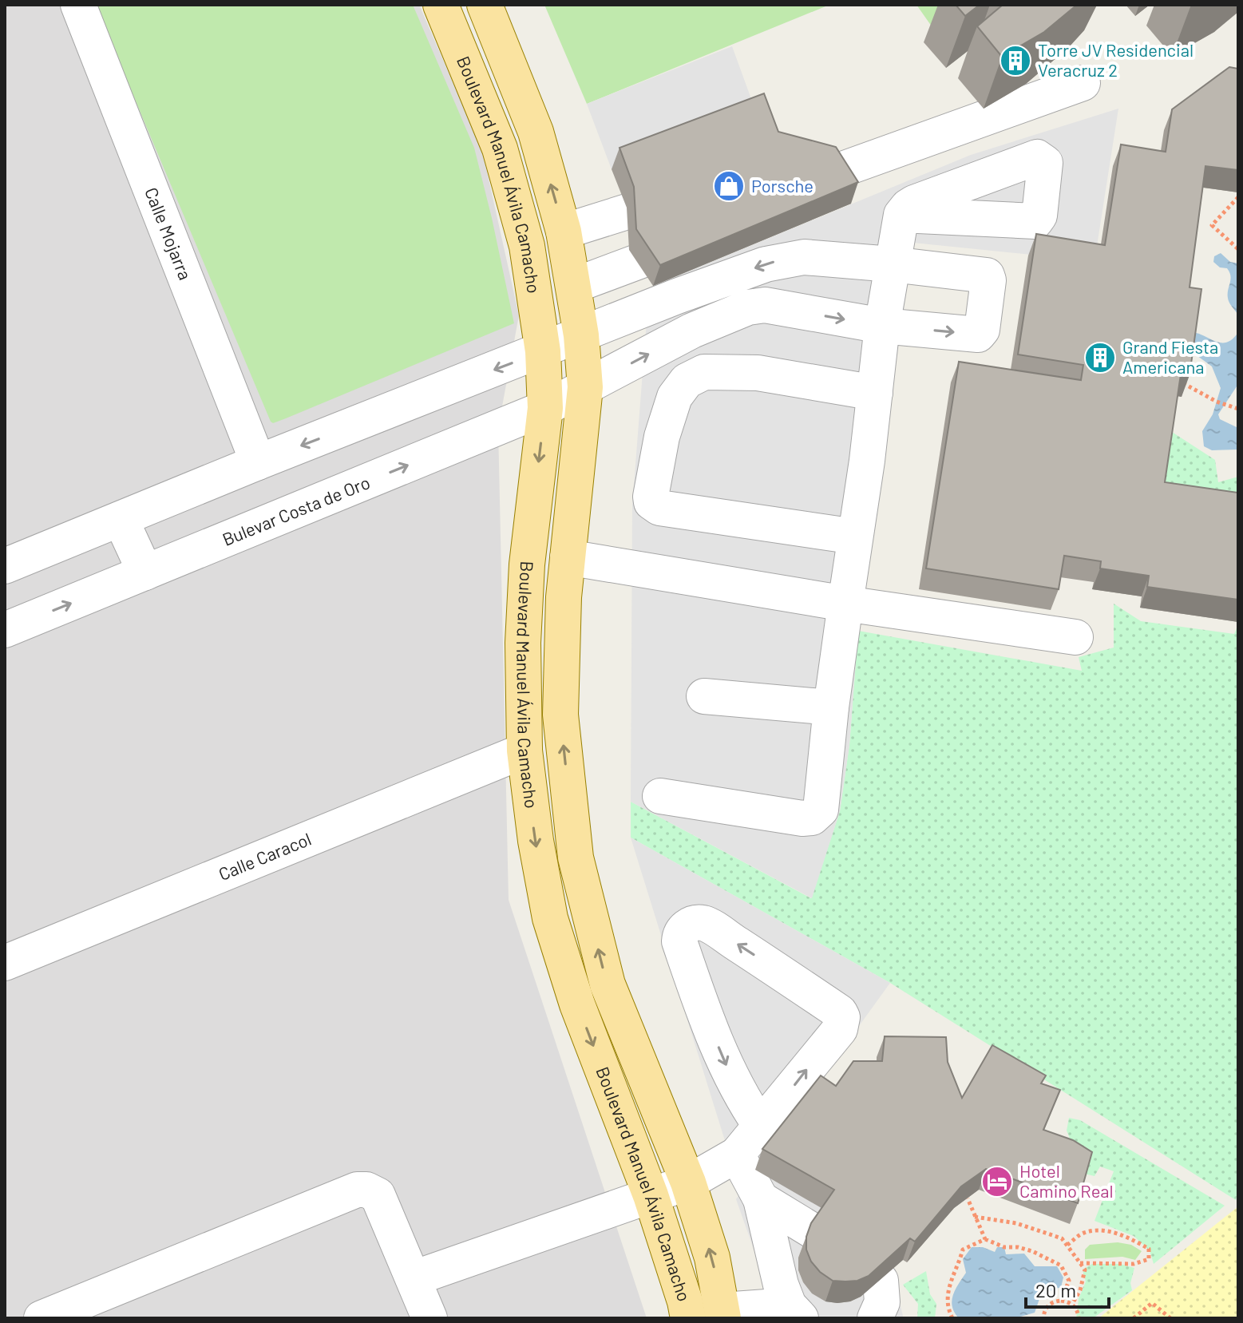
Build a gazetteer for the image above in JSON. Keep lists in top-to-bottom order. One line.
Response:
{"streets":{"main road":["Boulevard Manuel Ávila Camacho"],"street":["Calle Mojarra","Bulevar Costa de Oro","Calle Caracol"]},"crossings":[["Boulevard Manuel Ávila Camacho","Bulevar Costa de Oro"],["Boulevard Manuel Ávila Camacho","Calle Caracol"]],"places":{"building":["Torre JV Residencial Veracruz 2","Grand Fiesta Americana"],"shop":["Porsche"],"hotel":["Hotel Camino Real"]},"scale_bar":"20 m"}
